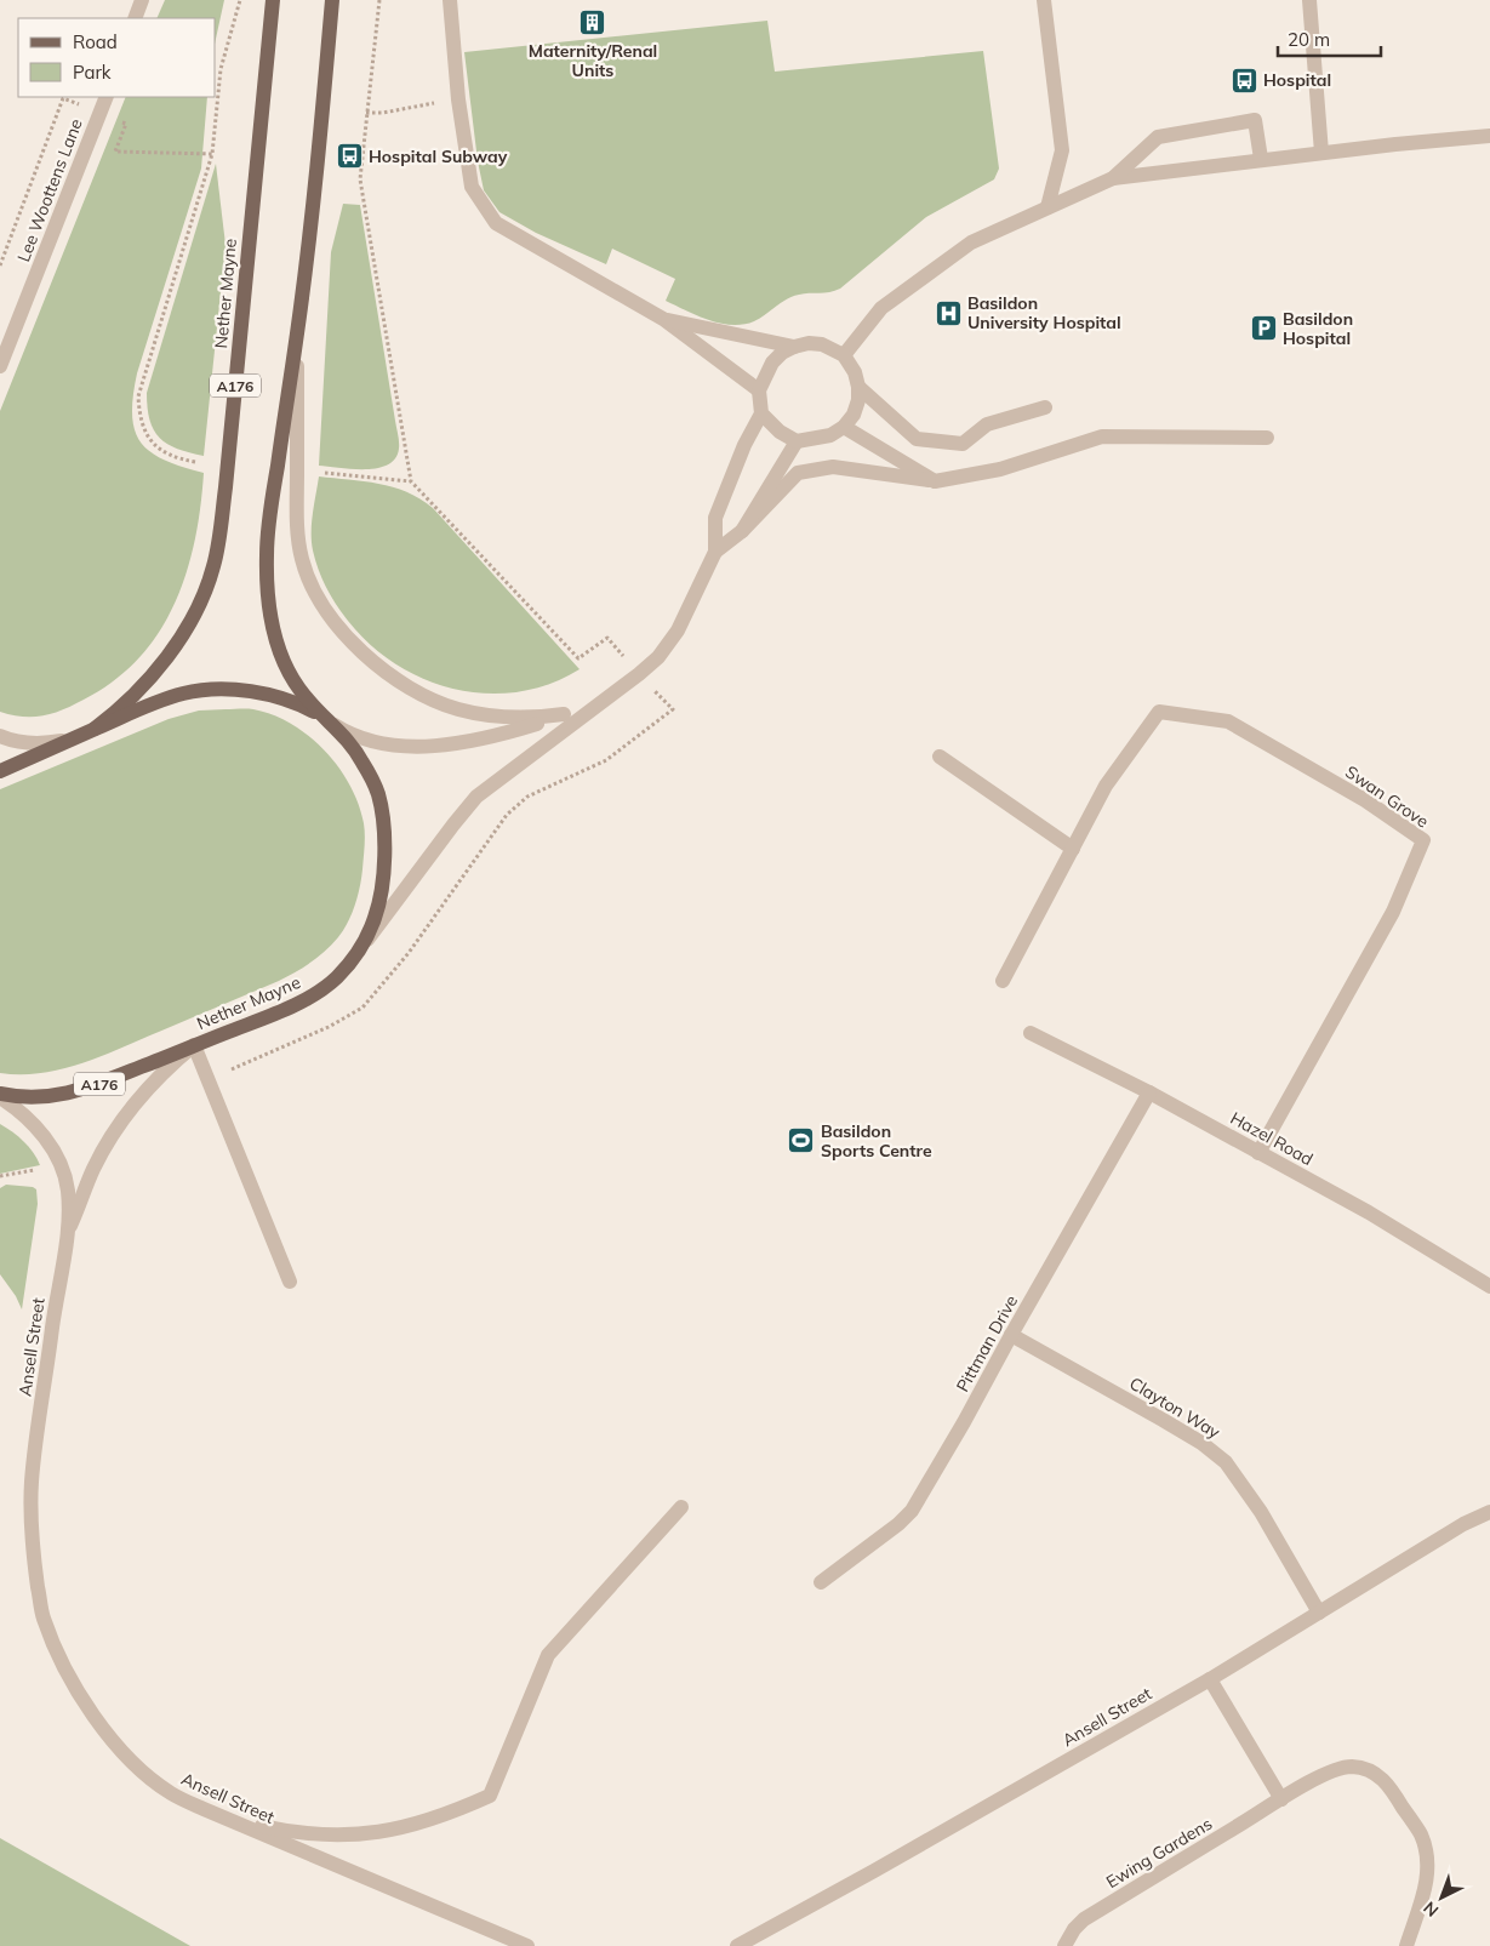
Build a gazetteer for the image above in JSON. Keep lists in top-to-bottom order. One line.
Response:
{"streets":{"main road":["Nether Mayne","A176"],"street":["Lee Woottens Lane","Swan Grove","Hazel Road","Pittman Drive","Ansell Street","Clayton Way","Ewing Gardens"]},"crossings":[["Swan Grove","Hazel Road"],["Hazel Road","Pittman Drive"],["Pittman Drive","Clayton Way"],["Ansell Street","Clayton Way"]],"places":{"building":["Maternity/Renal Units"],"bus stop":["Hospital","Hospital Subway"],"hospital":["Basildon University Hospital"],"parking":["Basildon Hospital"],"sports":["Basildon Sports Centre"]},"legend":["Road","Park"],"scale_bar":"20 m","north":"bottom left"}
